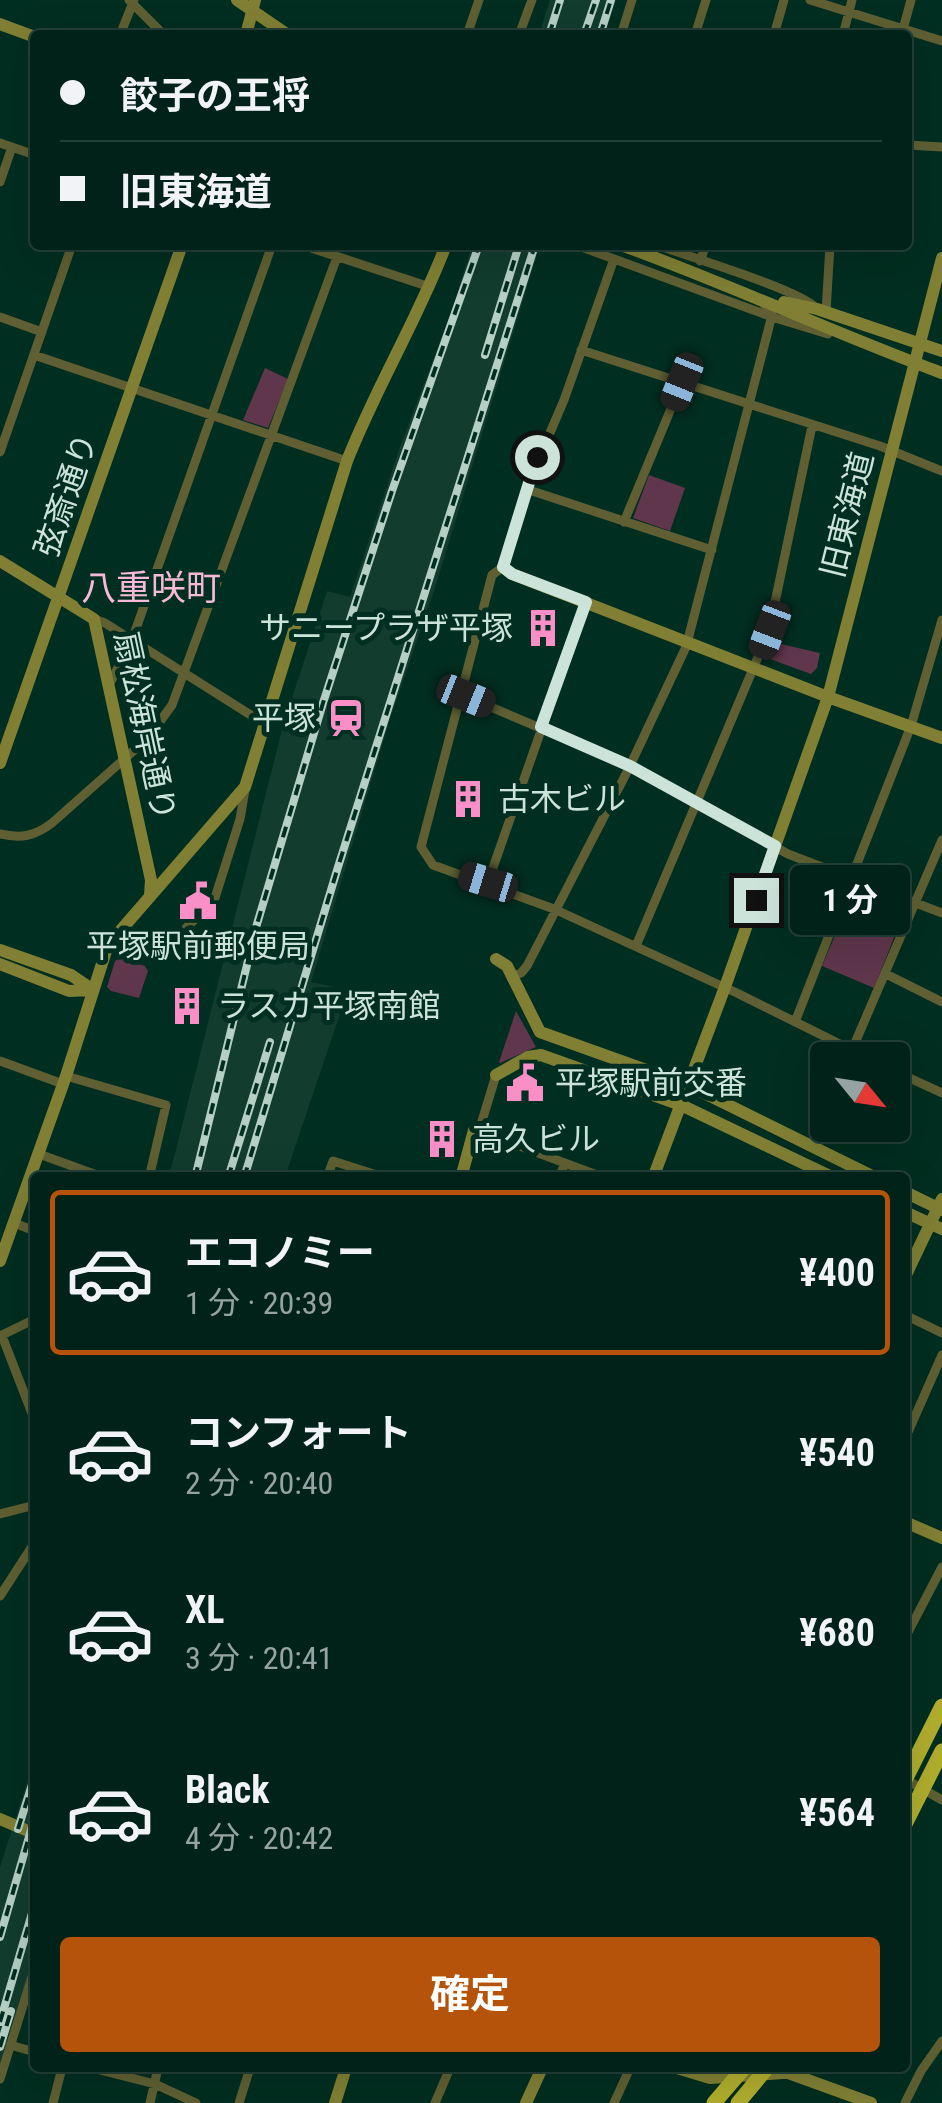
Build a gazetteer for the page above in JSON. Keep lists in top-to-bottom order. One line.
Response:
{"streets":{"street":["弦斎通り","旧東海道","扇松海岸通り"]},"crossings":[["弦斎通り","扇松海岸通り"]],"districts":["八重咲町"],"places":{"building":["サニープラザ平塚","古木ビル","ラスカ平塚南館","高久ビル"],"station":["平塚"],"public building":["平塚駅前郵便局","平塚駅前交番"]},"north":"bottom right","page":{"banner":["餃子の王将","旧東海道"],"bubble":"1 分","list":[{"name":"エコノミー","note":"1 分 · 20:39","value":"¥400"},{"name":"コンフォート","note":"2 分 · 20:40","value":"¥540"},{"name":"XL","note":"3 分 · 20:41","value":"¥680"},{"name":"Black","note":"4 分 · 20:42","value":"¥564"}],"buttons":"確定"}}
